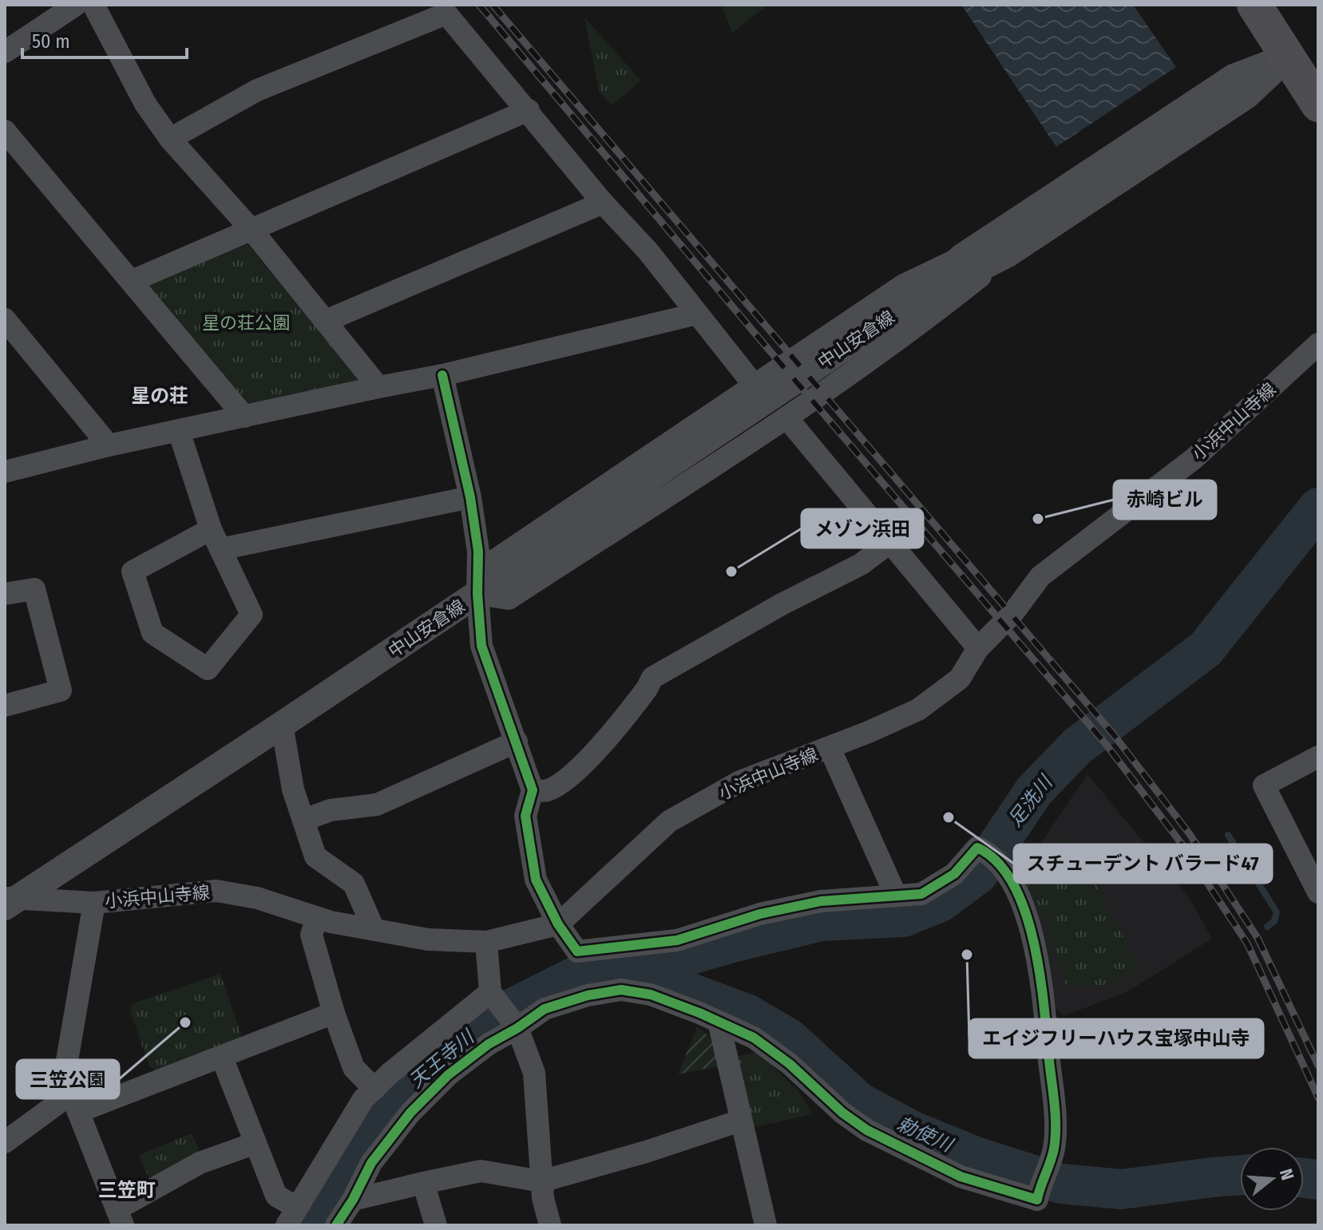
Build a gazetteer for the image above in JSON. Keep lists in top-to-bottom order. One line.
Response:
{"streets":{"street":["中山安倉線","小浜中山寺線"]},"crossings":[["中山安倉線","小浜中山寺線"]],"districts":["星の荘","三笠町"],"water":["足洗川","天王寺川","勅使川"],"parks":["星の荘公園"],"places":["赤崎ビル","メゾン浜田","スチューデント バラード47","エイジフリーハウス宝塚中山寺","三笠公園"],"scale_bar":"50 m","north":"right"}
